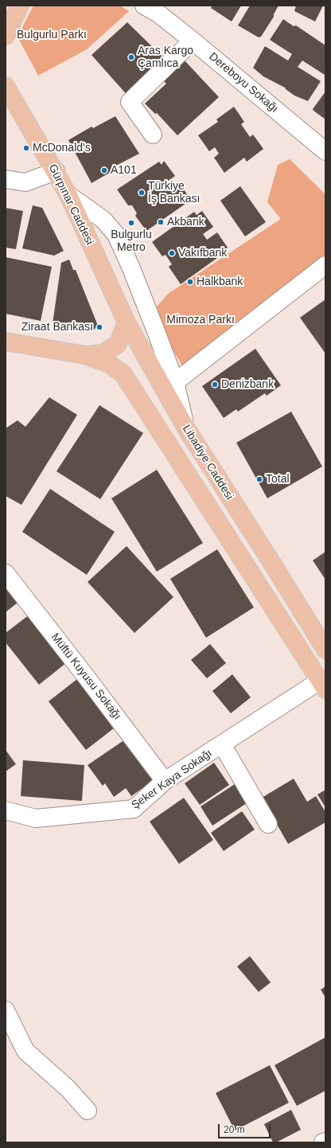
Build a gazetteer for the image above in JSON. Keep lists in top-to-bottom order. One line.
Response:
{"streets":{"main road":["Gürpınar Caddesi","Libadiye Caddesi"],"street":["Dereboyu Sokağı","Müftü Kuyusu Sokağı","Şeker Kaya Sokağı"]},"crossings":[["Gürpınar Caddesi","Libadiye Caddesi"],["Libadiye Caddesi","Şeker Kaya Sokağı"],["Müftü Kuyusu Sokağı","Şeker Kaya Sokağı"]],"parks":["Bulgurlu Parkı","Mimoza Parkı"],"places":["Aras Kargo Çamlıca","McDonald's","A101","Türkiye İş Bankası","Akbank","Bulgurlu Metro","Vakıfbank","Halkbank","Ziraat Bankası","Denizbank","Total"],"scale_bar":"20 m"}
